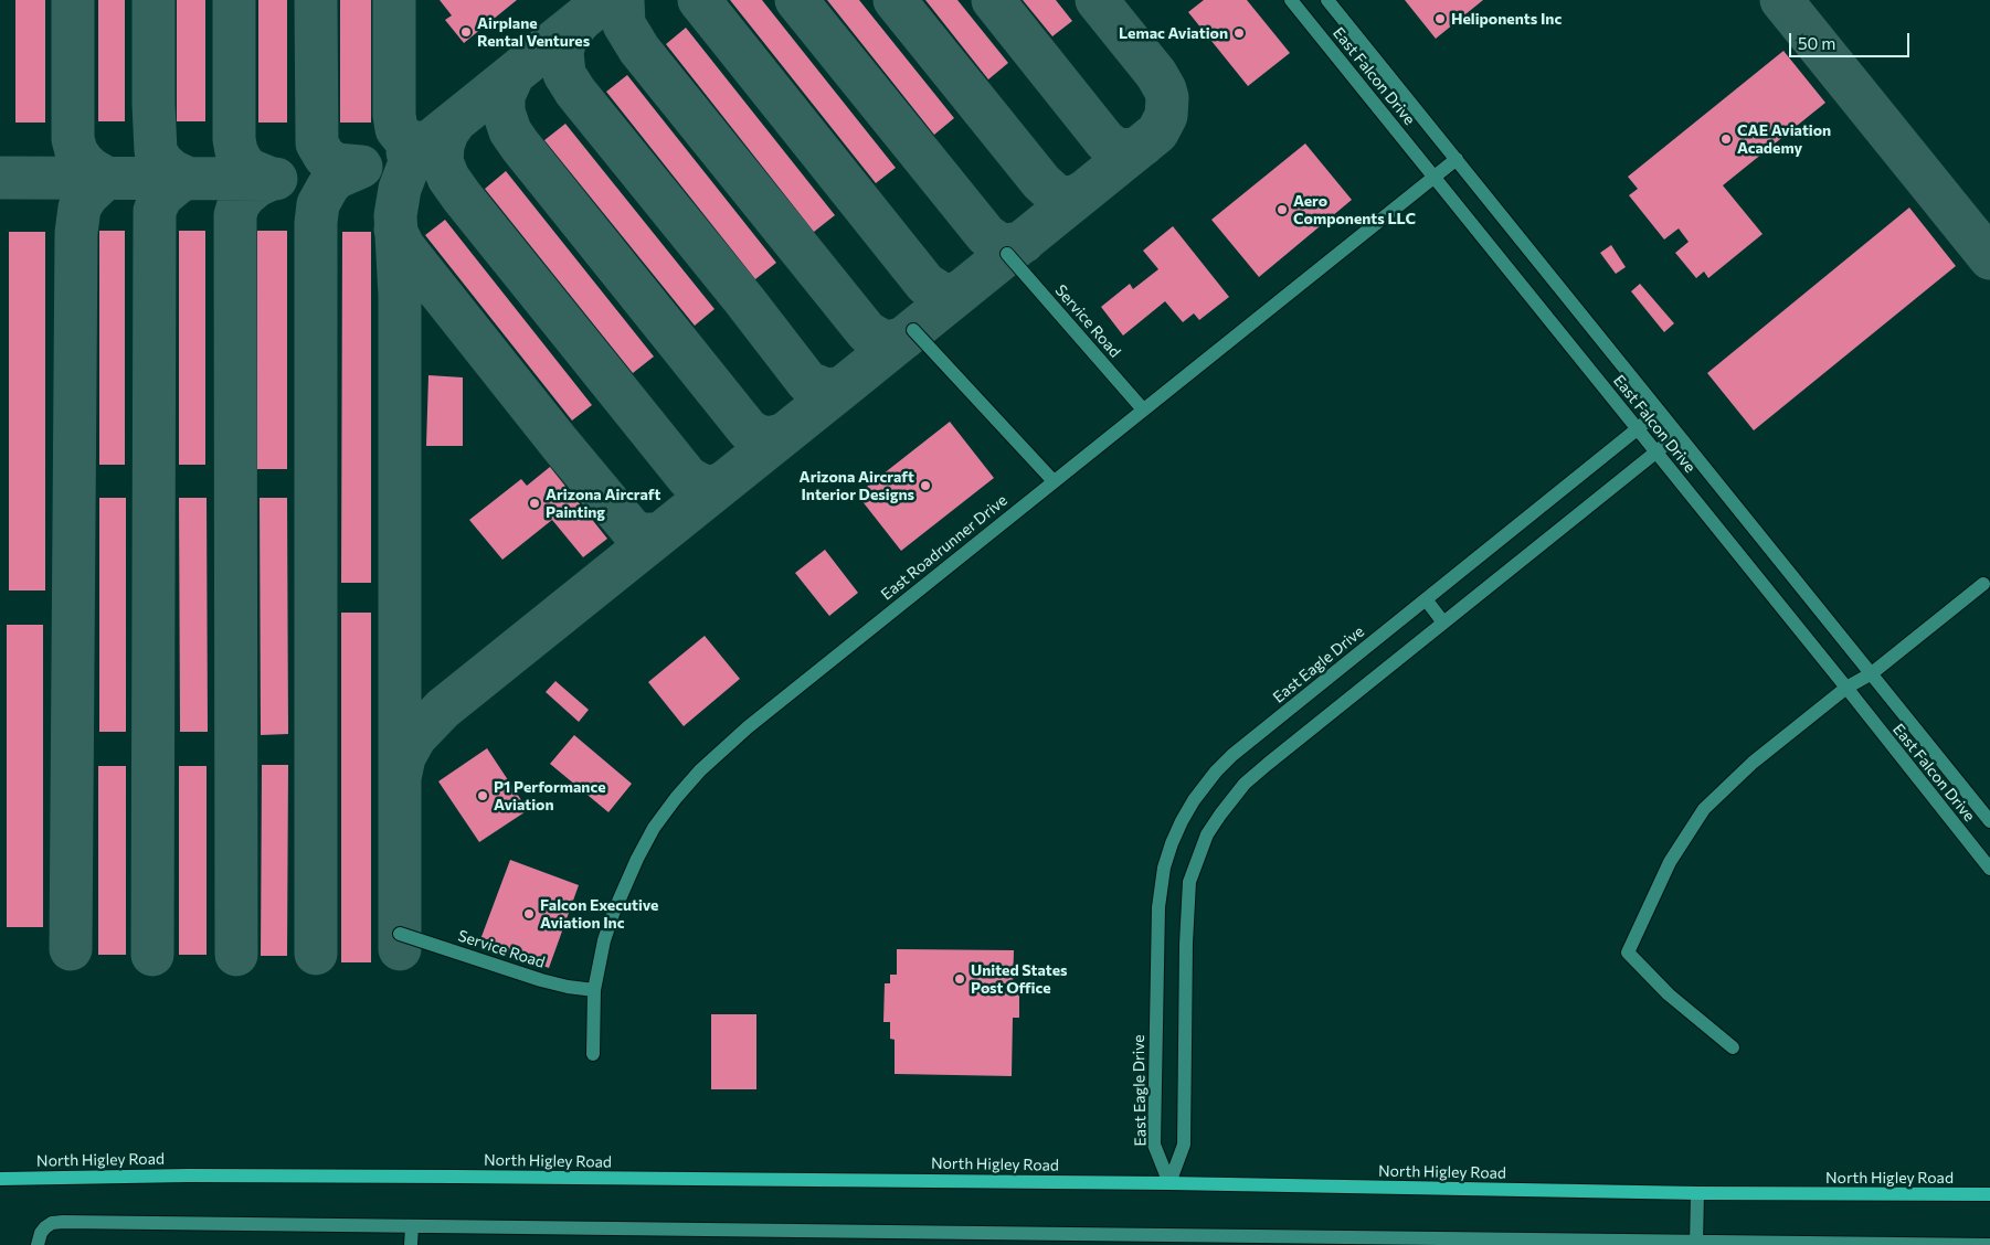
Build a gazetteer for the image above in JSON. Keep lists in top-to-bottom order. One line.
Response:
{"streets":{"main road":["North Higley Road"],"street":["East Falcon Drive","Service Road","East Roadrunner Drive","East Eagle Drive"]},"crossings":[["East Falcon Drive","East Roadrunner Drive"],["East Falcon Drive","East Eagle Drive"],["Service Road","East Roadrunner Drive"],["East Eagle Drive","North Higley Road"]],"places":["Heliponents Inc","Airplane Rental Ventures","Lemac Aviation","CAE Aviation Academy","Aero Components LLC","Arizona Aircraft Interior Designs","Arizona Aircraft Painting","P1 Performance Aviation","Falcon Executive Aviation Inc","United States Post Office"],"scale_bar":"50 m"}
